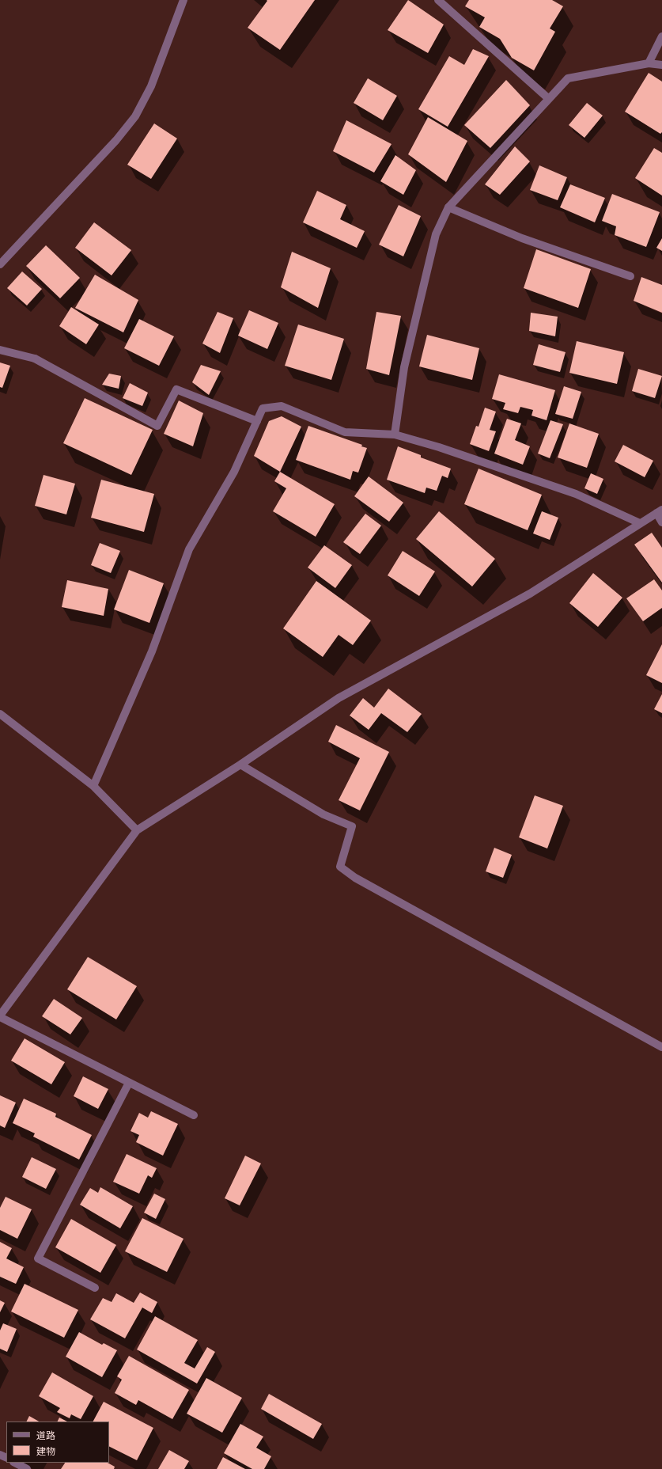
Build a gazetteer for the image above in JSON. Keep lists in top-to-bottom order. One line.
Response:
{"legend":["道路","建物"]}
